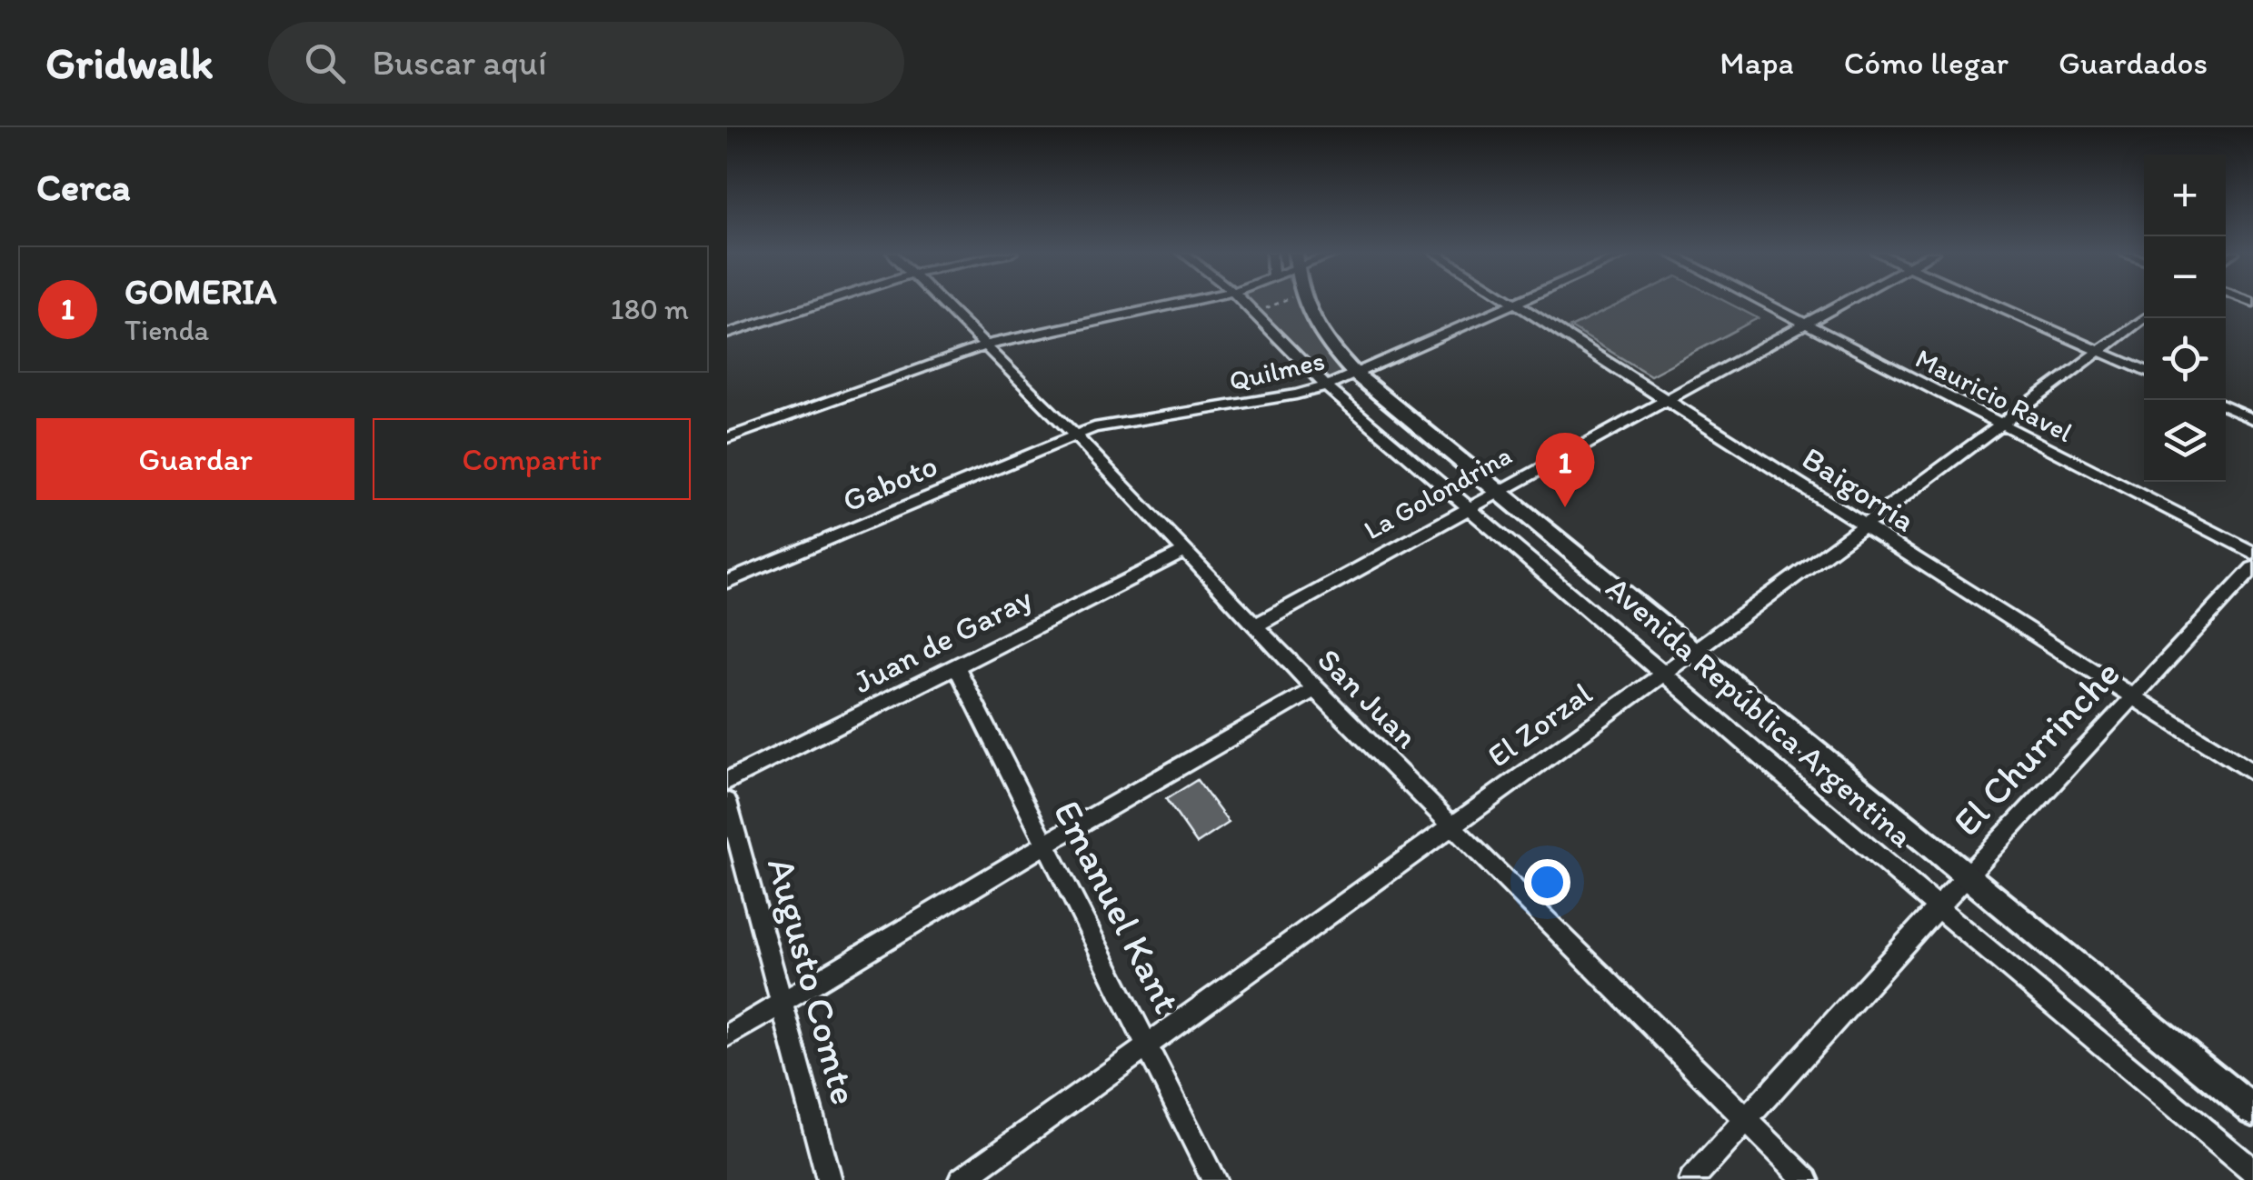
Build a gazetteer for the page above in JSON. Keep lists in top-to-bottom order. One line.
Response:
{"streets":{"main road":["Avenida República Argentina"],"street":["Quilmes","Mauricio Ravel","Gaboto","Baigorria","La Golondrina","Juan de Garay","San Juan","El Zorzal","El Churrinche","Emanuel Kant","Augusto Comte"]},"crossings":[["Quilmes","Gaboto"],["Quilmes","Baigorria"],["Quilmes","San Juan"],["Quilmes","Avenida República Argentina"],["Mauricio Ravel","La Golondrina"],["Mauricio Ravel","El Zorzal"],["Gaboto","San Juan"],["Baigorria","La Golondrina"],["Baigorria","El Zorzal"],["Baigorria","El Churrinche"],["La Golondrina","San Juan"],["La Golondrina","Avenida República Argentina"],["Juan de Garay","San Juan"],["Juan de Garay","Emanuel Kant"],["San Juan","El Zorzal"],["San Juan","El Churrinche"],["Avenida República Argentina","El Zorzal"],["Avenida República Argentina","El Churrinche"],["El Zorzal","Emanuel Kant"]],"page":{"header":"Gridwalk","search":"Buscar aquí","nav":["Mapa","Cómo llegar","Guardados"],"heading":"Cerca","map_buttons":["+","−"],"list":[{"mark":"1","name":"GOMERIA","note":"Tienda","value":"180 m"}],"buttons":["Guardar","Compartir"],"pins":"1"}}
